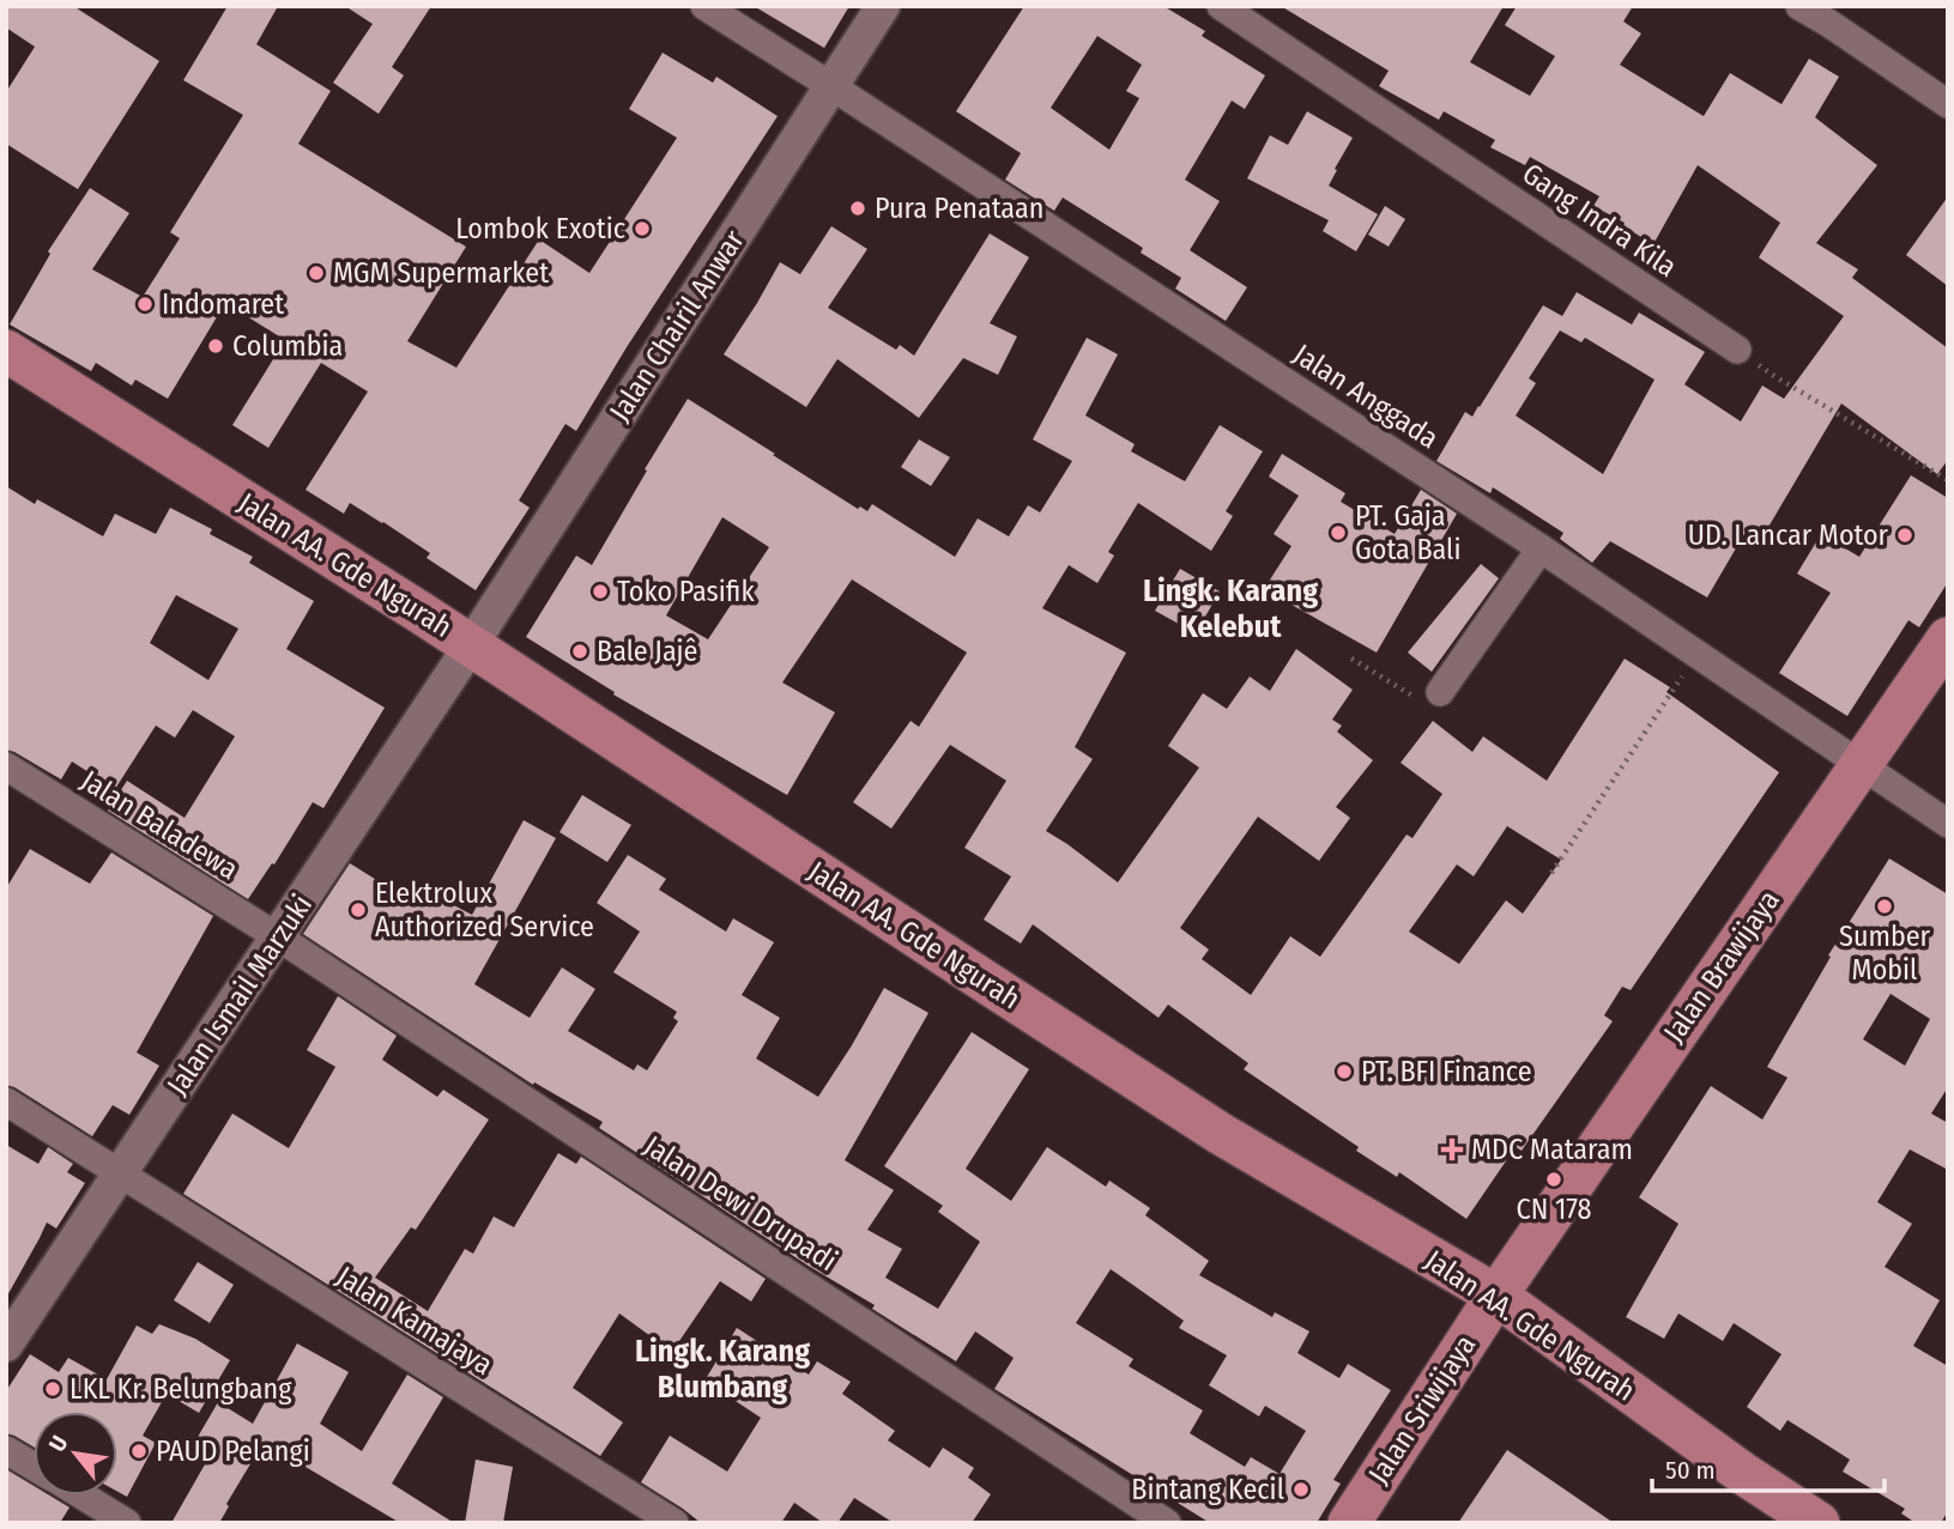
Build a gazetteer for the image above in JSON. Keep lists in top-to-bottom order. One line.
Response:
{"streets":{"main road":["Jalan AA. Gde Ngurah","Jalan Brawijaya","Jalan Sriwijaya"],"street":["Gang Indra Kila","Jalan Chairil Anwar","Jalan Anggada","Jalan Baladewa","Jalan Ismail Marzuki","Jalan Dewi Drupadi","Jalan Kamajaya"]},"crossings":[["Jalan Chairil Anwar","Jalan Anggada"],["Jalan Chairil Anwar","Jalan AA. Gde Ngurah"],["Jalan Chairil Anwar","Jalan Ismail Marzuki"],["Jalan Anggada","Jalan Brawijaya"],["Jalan AA. Gde Ngurah","Jalan Brawijaya"],["Jalan AA. Gde Ngurah","Jalan Ismail Marzuki"],["Jalan AA. Gde Ngurah","Jalan Sriwijaya"],["Jalan Baladewa","Jalan Ismail Marzuki"],["Jalan Baladewa","Jalan Dewi Drupadi"],["Jalan Brawijaya","Jalan Sriwijaya"],["Jalan Ismail Marzuki","Jalan Dewi Drupadi"],["Jalan Ismail Marzuki","Jalan Kamajaya"]],"districts":["Lingk. Karang Kelebut","Lingk. Karang Blumbang"],"places":{"other":["Pura Penataan","Lombok Exotic","MGM Supermarket","Indomaret","Columbia","PT. Gaja Gota Bali","UD. Lancar Motor","Toko Pasifik","Bale Jajê","Sumber Mobil","Elektrolux Authorized Service","PT. BFI Finance","CN 178","LKL Kr. Belungbang","PAUD Pelangi","Bintang Kecil"],"health":["MDC Mataram"]},"scale_bar":"50 m","north":"top left"}
